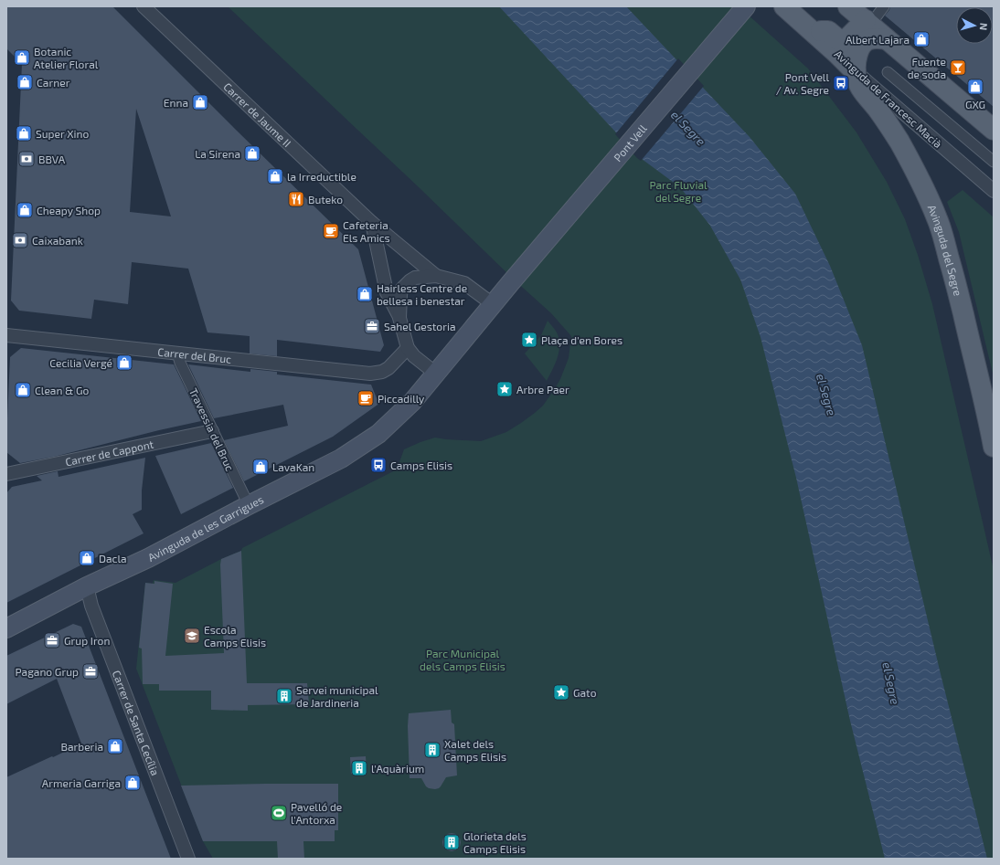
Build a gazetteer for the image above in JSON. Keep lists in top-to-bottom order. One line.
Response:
{"streets":{"main road":["Avinguda de Francesc Macià","Pont Vell","Avinguda del Segre","Avinguda de les Garrigues"],"street":["Carrer de Jaume II","Carrer del Bruc","Travessia del Bruc","Carrer de Cappont","Carrer de Santa Cecília"]},"crossings":[["Avinguda de Francesc Macià","Avinguda del Segre"],["Carrer de Jaume II","Pont Vell"],["Carrer de Jaume II","Carrer del Bruc"],["Carrer de Jaume II","Avinguda de les Garrigues"],["Carrer del Bruc","Travessia del Bruc"],["Travessia del Bruc","Carrer de Cappont"],["Travessia del Bruc","Avinguda de les Garrigues"],["Avinguda de les Garrigues","Carrer de Santa Cecília"]],"water":["el Segre"],"parks":["Parc Fluvial del Segre","Parc Municipal dels Camps Elisis"],"places":{"shop":["Albert Lajara","Botanic Atelier Floral","Carner","GXG","Enna","Super Xino","La Sirena","la Irreductible","Cheapy Shop","Hairless Centre de bellesa i benestar","Cecilia Vergé","Clean & Go","LavaKan","Dacla","Barberia","Armeria Garriga"],"bar":["Fuente de soda"],"bus stop":["Pont Vell / Av. Segre","Camps Elisis"],"bank":["BBVA","Caixabank"],"restaurant":["Buteko"],"cafe":["Cafeteria Els Amics","Piccadilly"],"office":["Sahel Gestoria","Grup Iron","Pagano Grup"],"place":["Plaça d'en Bores","Arbre Paer","Gato"],"school or university":["Escola Camps Elisis"],"building":["Servei municipal de Jardineria","Xalet dels Camps Elisis","l'Aquàrium","Glorieta dels Camps Elisis"],"sports":["Pavelló de l'Antorxa"]},"north":"right"}
